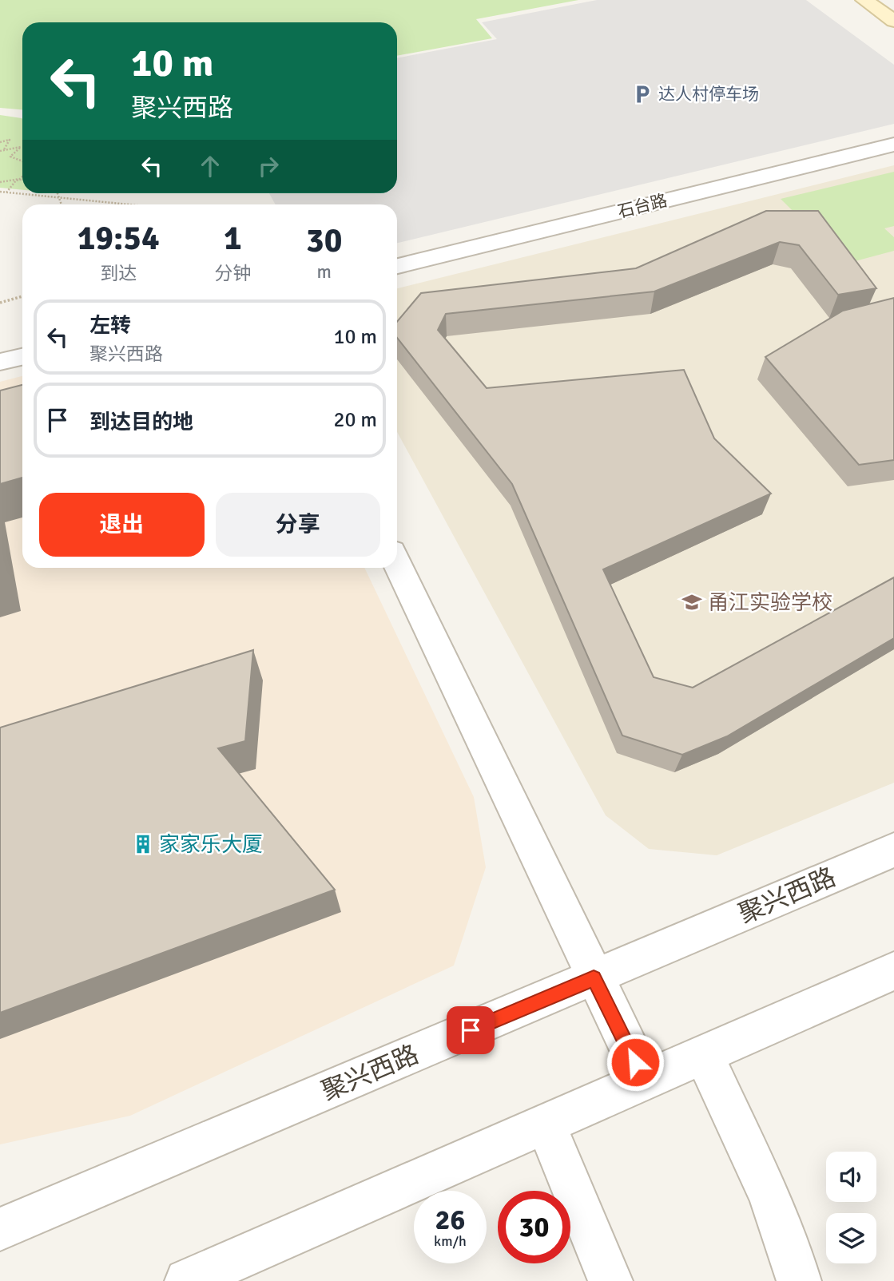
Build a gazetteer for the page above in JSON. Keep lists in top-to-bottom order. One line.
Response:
{"streets":{"street":["石台路","聚兴西路"]},"places":{"parking":["达人村停车场"],"school or university":["甬江实验学校"],"building":["家家乐大厦"]},"page":{"turn":["10 m","聚兴西路"],"eta":["19:54","到达","1","分钟","30","m"],"list":[{"name":"左转","note":"聚兴西路","value":"10 m"},{"name":"到达目的地","value":"20 m"}],"buttons":["退出","分享"],"speed":"26 km/h","limit":"30"}}
